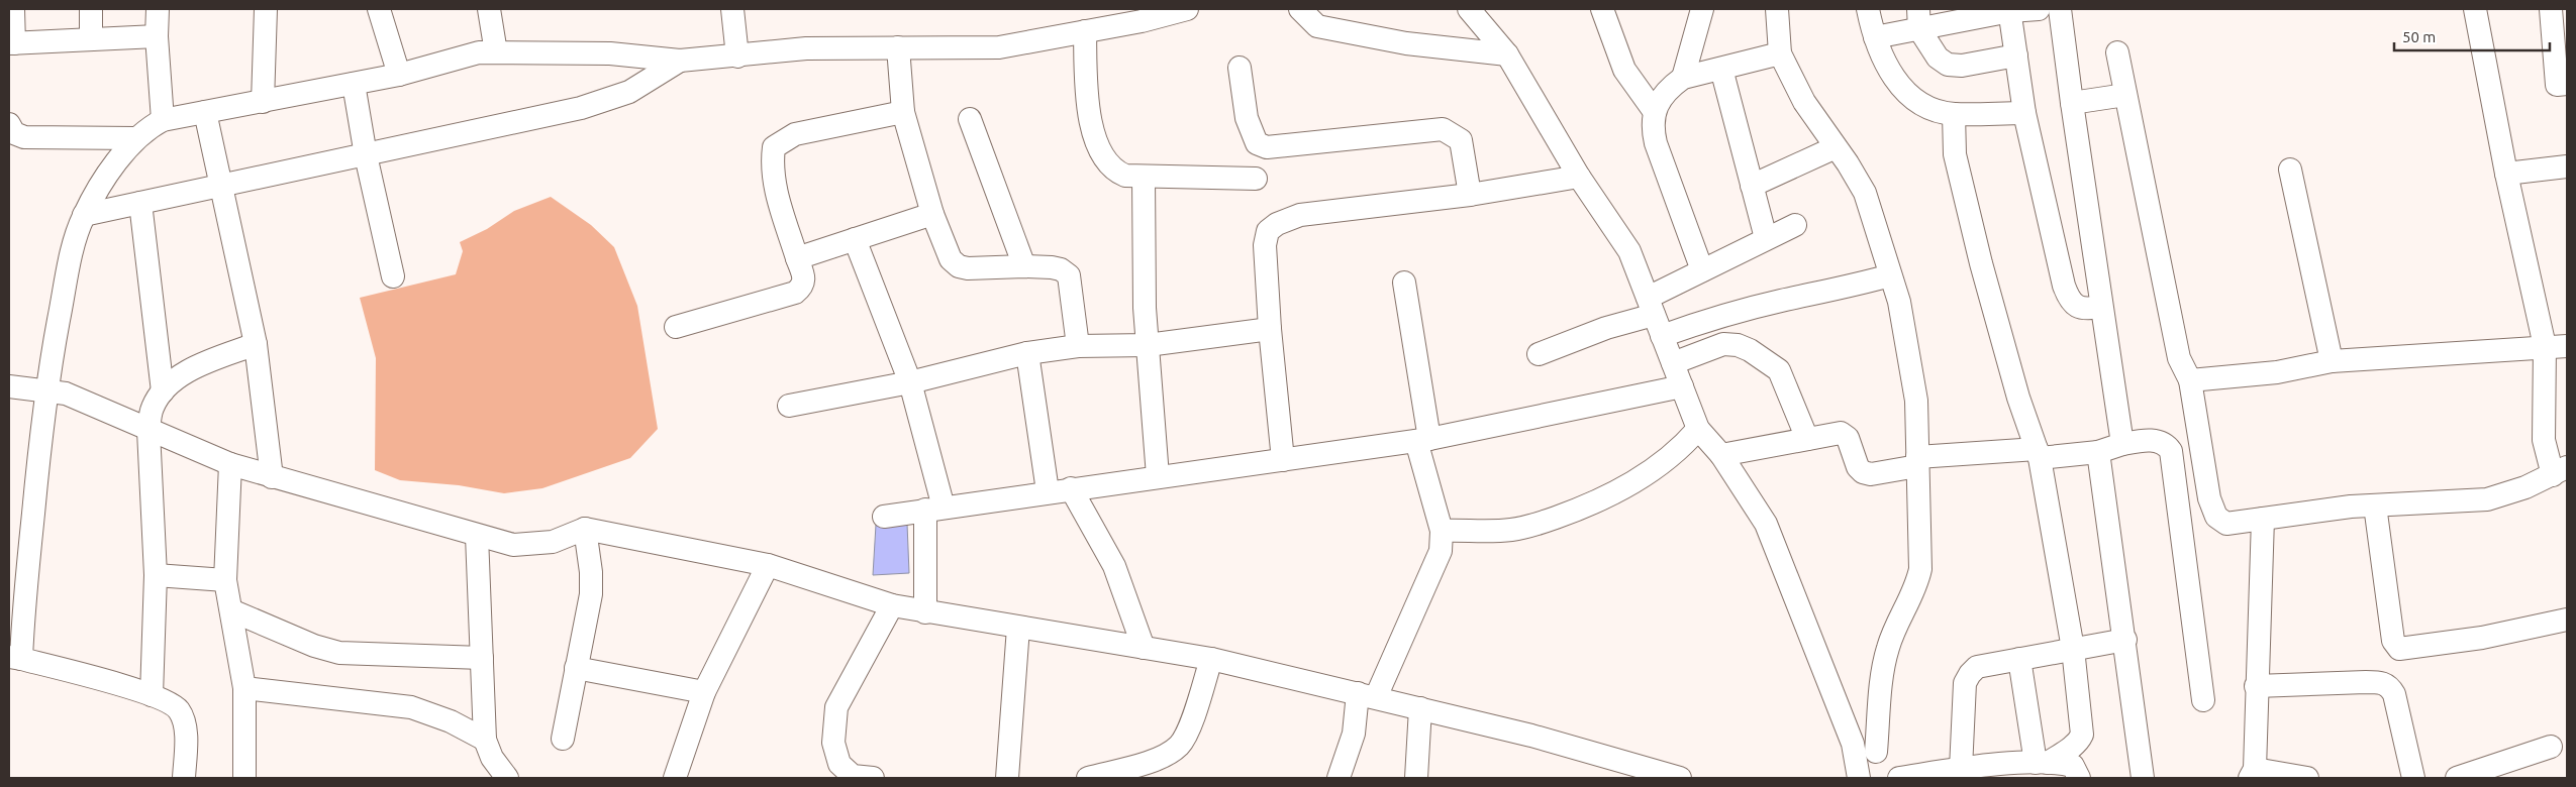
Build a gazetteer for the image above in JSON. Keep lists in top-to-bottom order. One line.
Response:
{"scale_bar":"50 m"}
